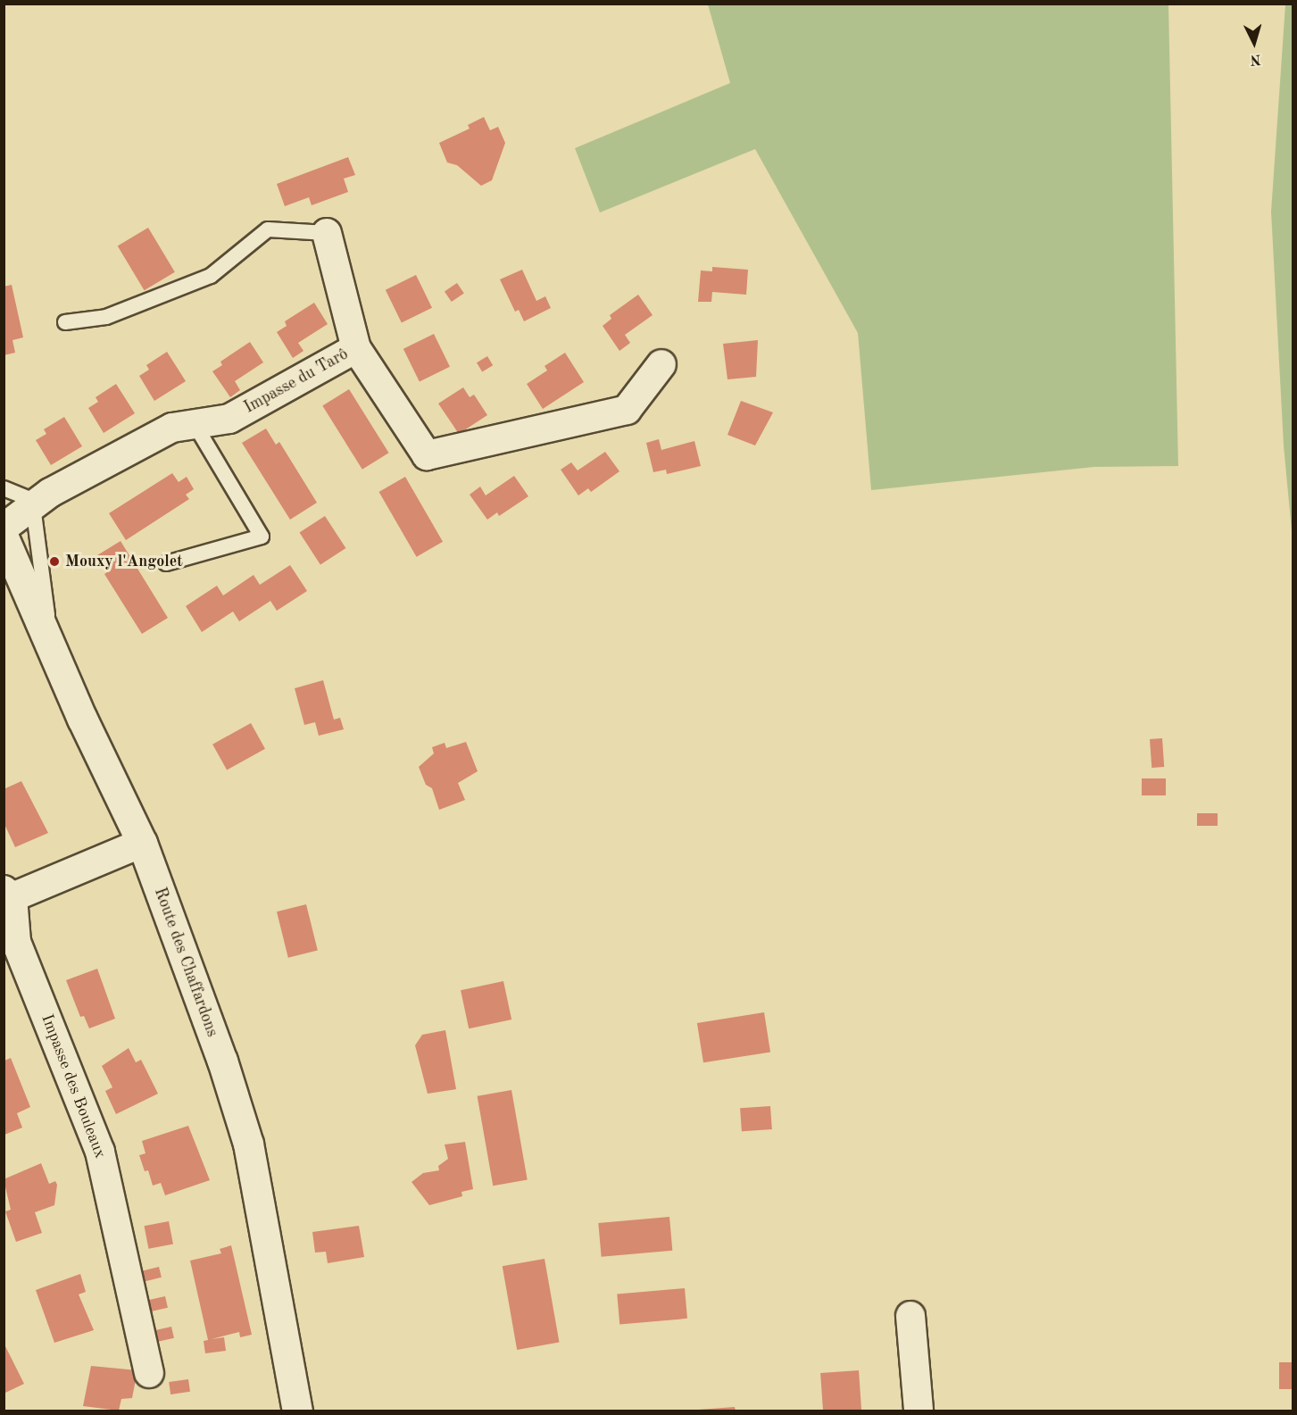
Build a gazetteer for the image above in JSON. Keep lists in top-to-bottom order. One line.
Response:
{"streets":{"main road":["Route des Chaffardons"],"street":["Impasse du Tarô","Impasse des Bouleaux"]},"places":["Mouxy l'Angolet"],"north":"bottom"}
